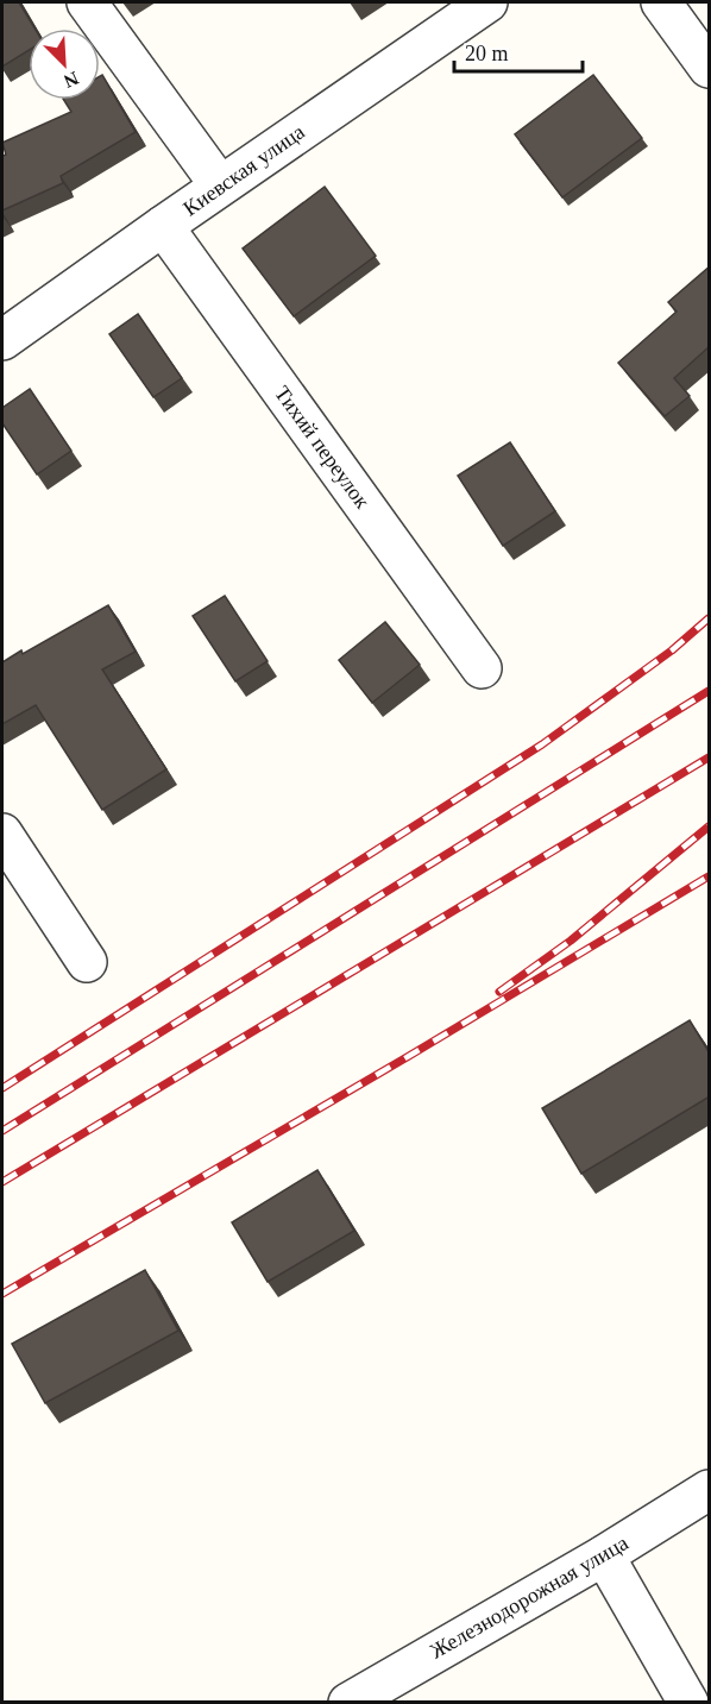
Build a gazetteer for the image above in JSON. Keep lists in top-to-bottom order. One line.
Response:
{"streets":{"street":["Киевская улица","Тихий переулок","Железнодорожная улица"]},"crossings":[["Киевская улица","Тихий переулок"]],"scale_bar":"20 m","north":"bottom right"}
